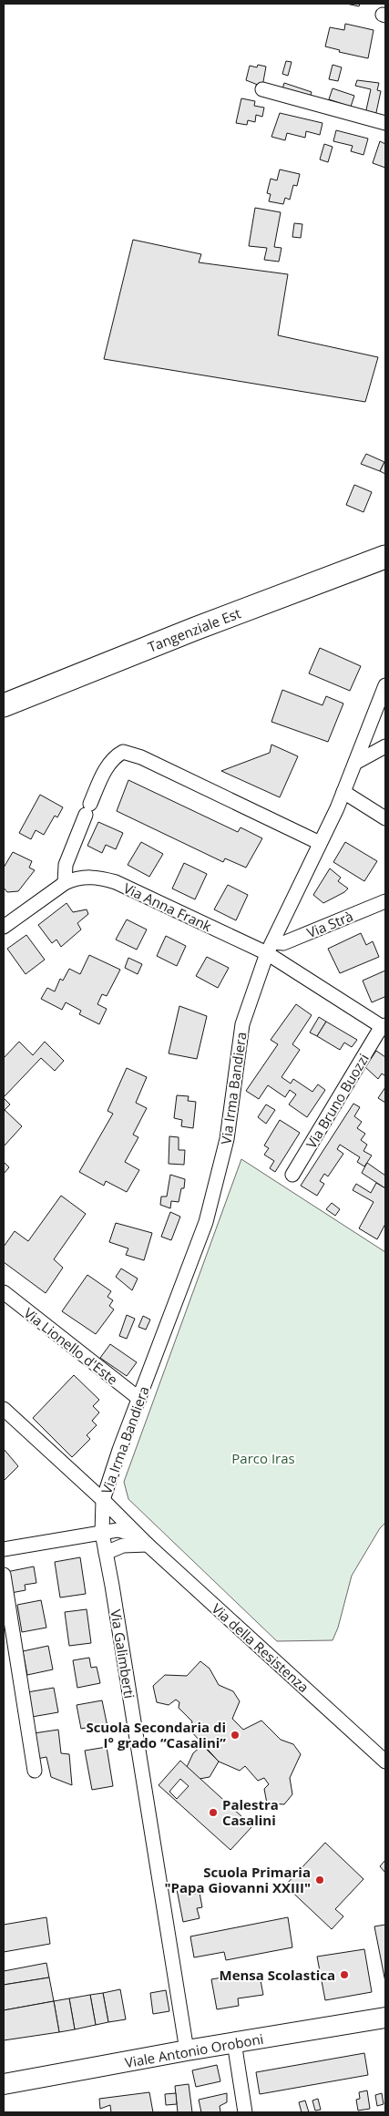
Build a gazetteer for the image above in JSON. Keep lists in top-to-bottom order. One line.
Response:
{"streets":{"main road":["Tangenziale Est"],"street":["Via Anna Frank","Via Strà","Via Irma Bandiera","Via Bruno Buozzi","Via Lionello d'Este","Via della Resistenza","Via Galimberti","Viale Antonio Oroboni"]},"crossings":[["Via Anna Frank","Via Strà"],["Via Anna Frank","Via Irma Bandiera"],["Via Anna Frank","Via Bruno Buozzi"],["Via Strà","Via Irma Bandiera"],["Via Strà","Via Bruno Buozzi"],["Via Irma Bandiera","Via Bruno Buozzi"],["Via Irma Bandiera","Via Lionello d'Este"],["Via Irma Bandiera","Via della Resistenza"],["Via Irma Bandiera","Via Galimberti"],["Via della Resistenza","Via Galimberti"],["Via Galimberti","Viale Antonio Oroboni"]],"parks":["Parco Iras"],"places":["Scuola Secondaria di I° grado “Casalini”","Palestra Casalini","Scuola Primaria \"Papa Giovanni XXIII\"","Mensa Scolastica"]}
